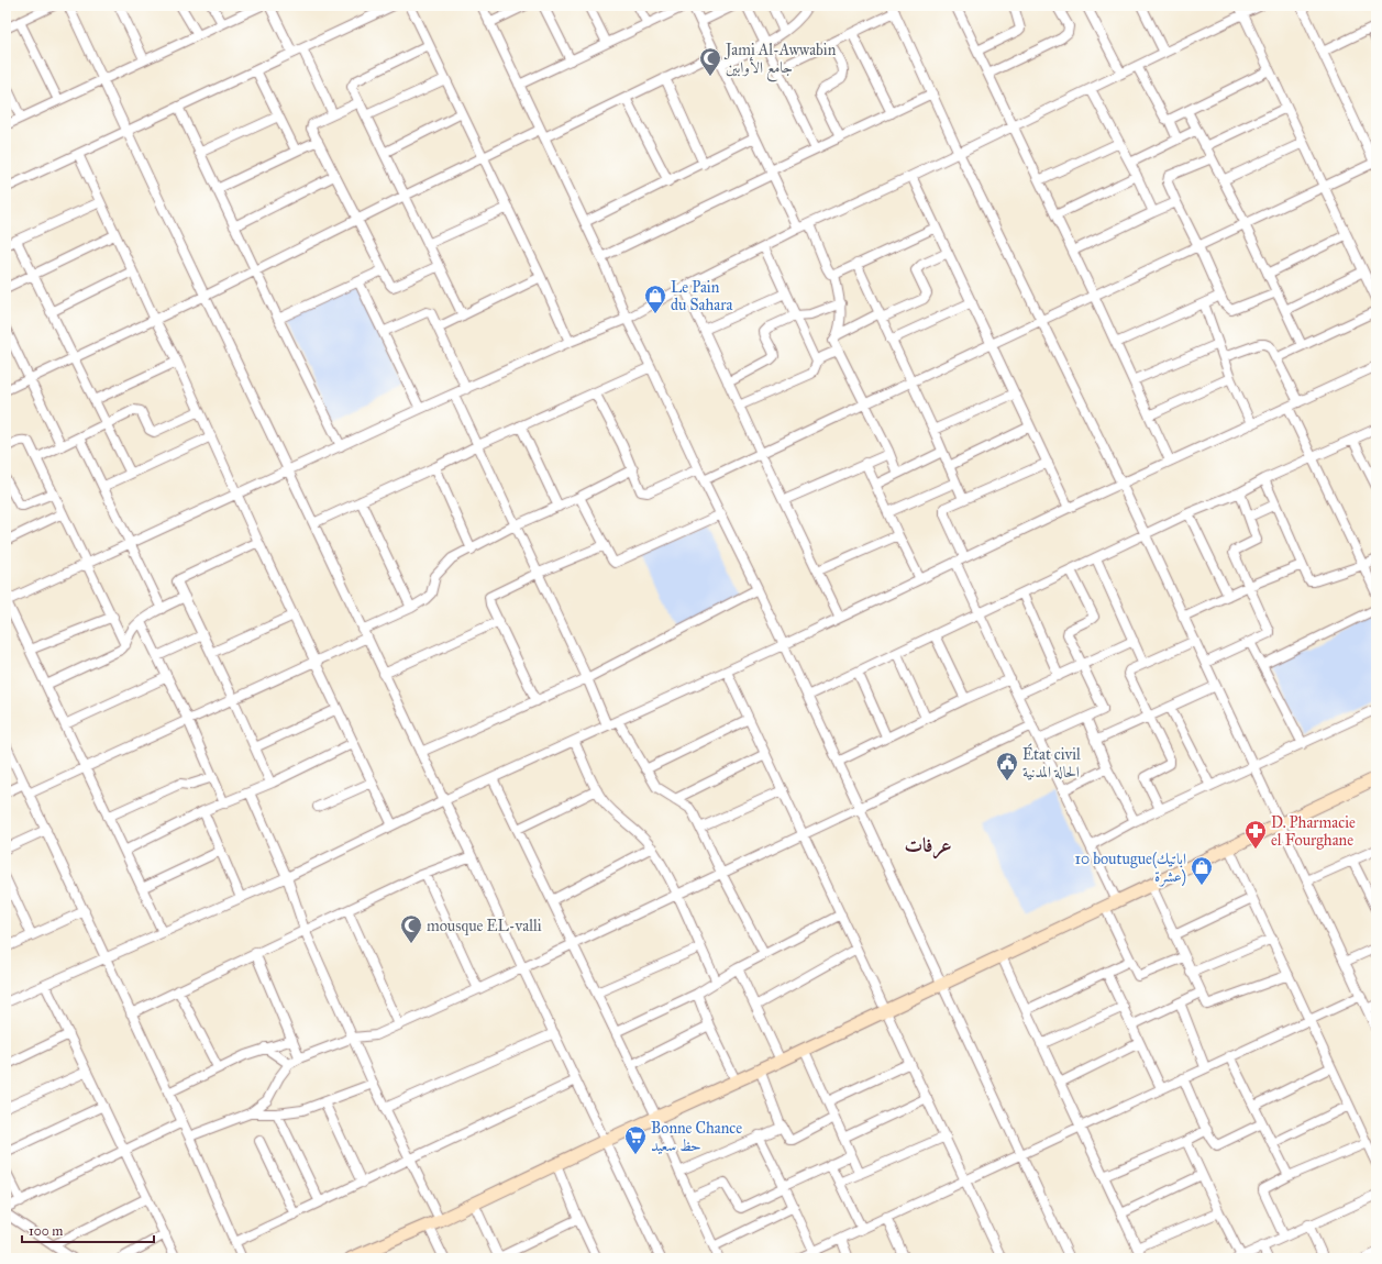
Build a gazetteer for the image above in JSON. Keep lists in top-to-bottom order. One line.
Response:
{"districts":["عرفات"],"places":{"mosque":["Jami Al-Awwabin جامع الأوابين","mousque EL-valli"],"shop":["Le Pain du Sahara","10 boutugue(اباتيك عشرة)"],"public building":["État civil الحالة المدنية"],"pharmacy":["D. Pharmacie el Fourghane"],"supermarket":["Bonne Chance حظ سعيد"]},"scale_bar":"100 m"}
